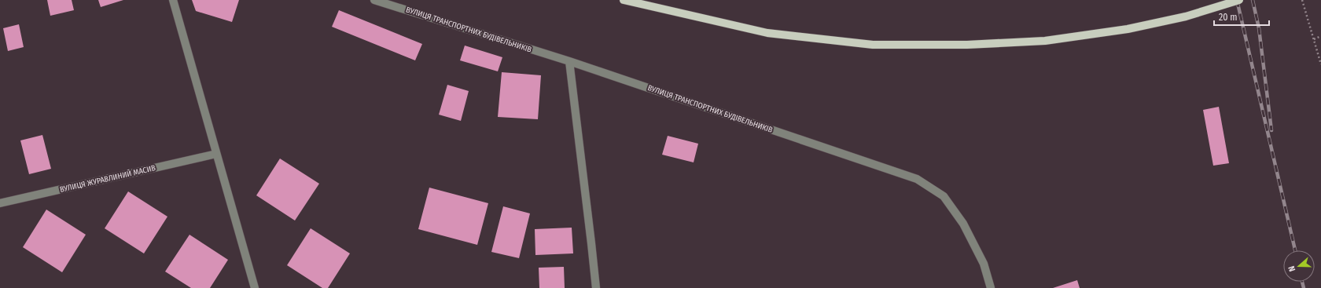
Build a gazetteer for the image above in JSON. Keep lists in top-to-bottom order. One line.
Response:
{"streets":{"street":["ВУЛИЦЯ ТРАНСПОРТНИХ БУДІВЕЛЬНИКІВ","ВУЛИЦЯ ЖУРАВЛИНИЙ МАСИВ"]},"scale_bar":"20 m","north":"left"}
